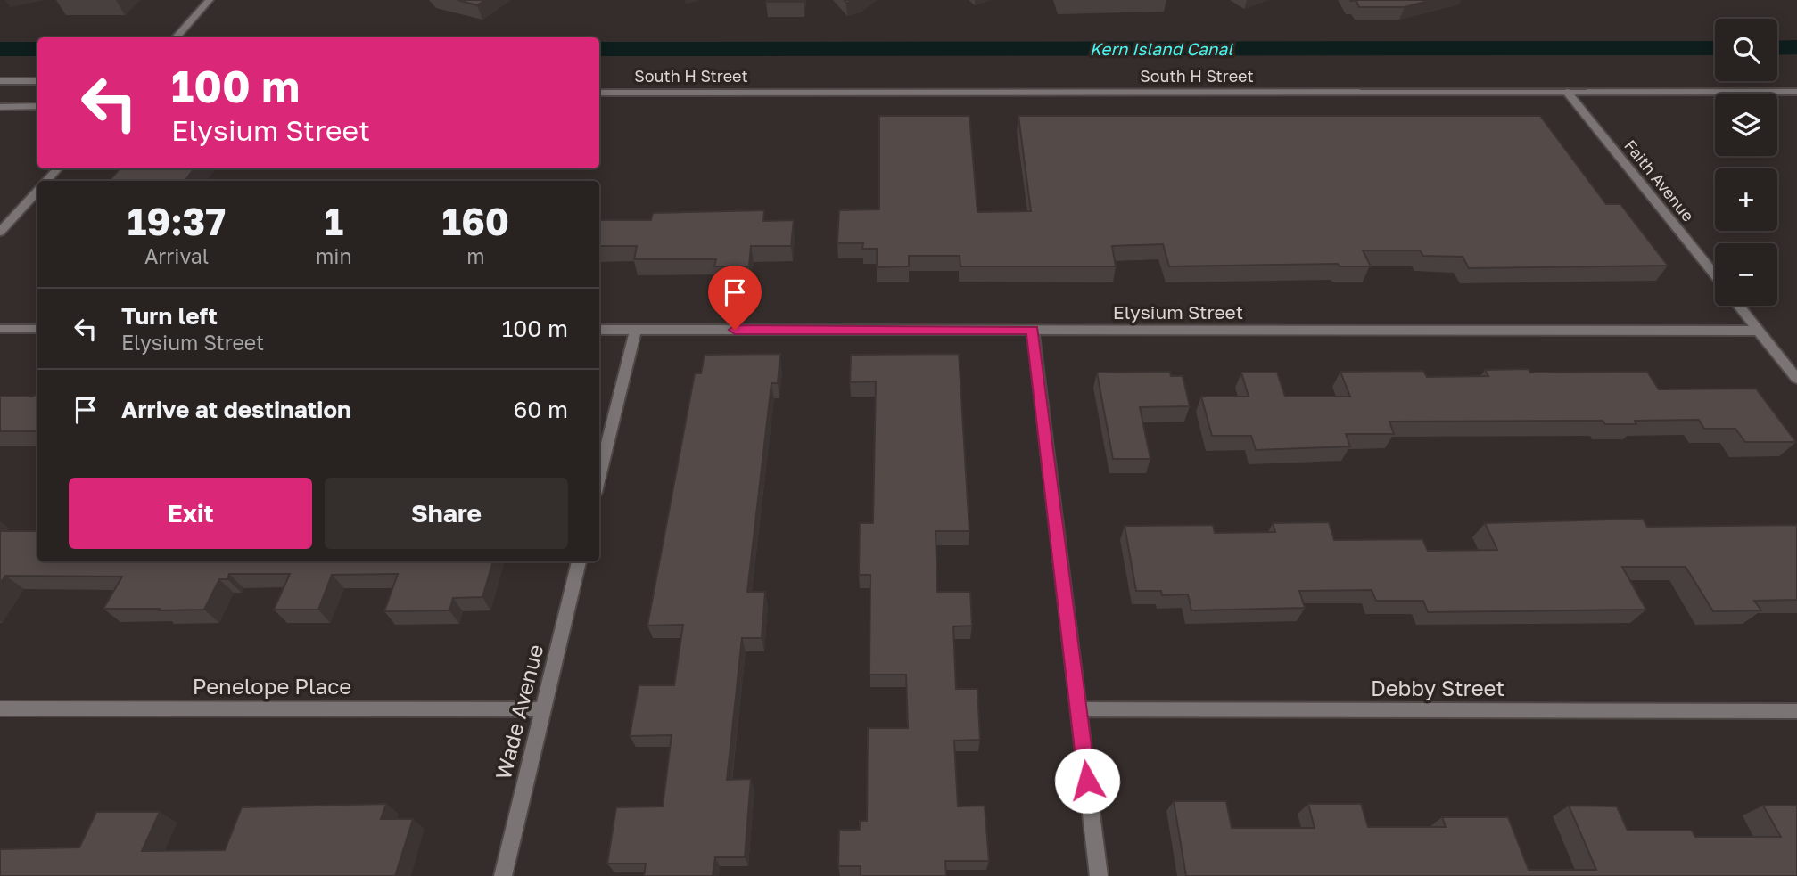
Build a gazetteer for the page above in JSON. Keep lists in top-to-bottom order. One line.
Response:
{"streets":{"street":["South H Street","Faith Avenue","Elysium Street","Penelope Place","Debby Street","Wade Avenue"]},"crossings":[["South H Street","Faith Avenue"],["Penelope Place","Wade Avenue"]],"water":["Kern Island Canal"],"page":{"map_buttons":["+","−"],"turn":["100 m","Elysium Street"],"eta":["19:37","Arrival","1","min","160","m"],"list":[{"name":"Turn left","note":"Elysium Street","value":"100 m"},{"name":"Arrive at destination","value":"60 m"}],"buttons":["Exit","Share"]}}
